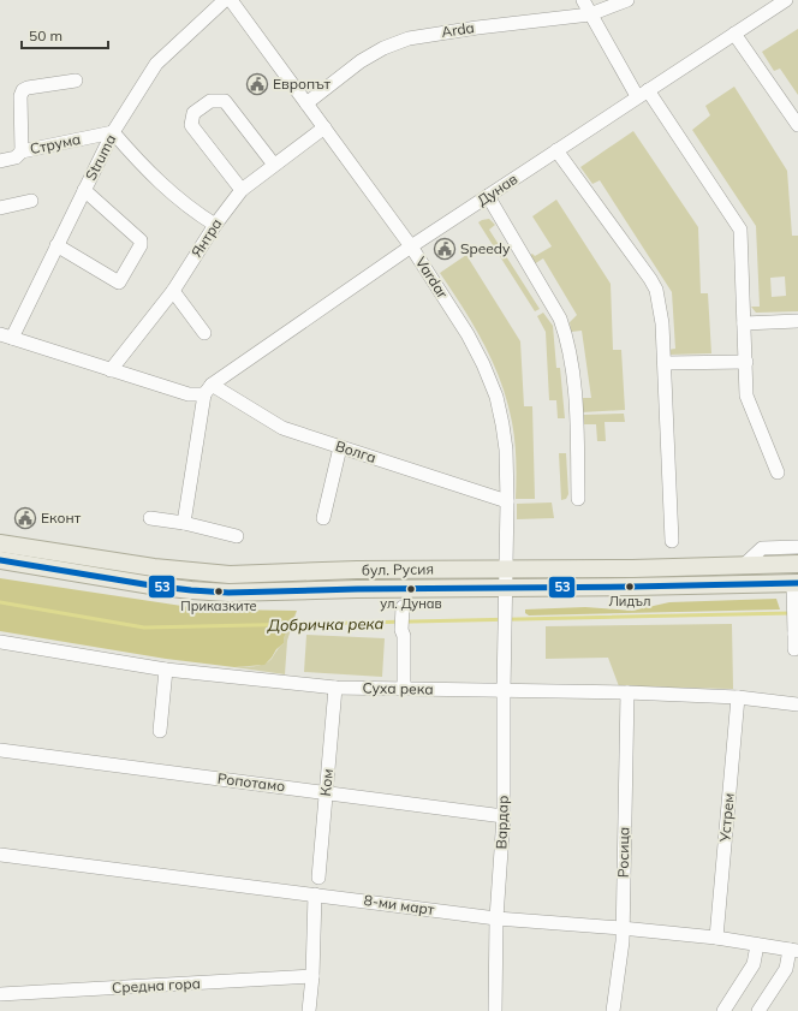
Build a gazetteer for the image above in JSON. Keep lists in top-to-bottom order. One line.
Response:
{"streets":{"main road":["бул. Русия"],"street":["Arda","Струма","Struma","Дунав","Янтра","Vardar","Волга","Суха река","Ропотамо","Ком","Устрем","Вардар","Росица","8-ми март","Средна гора"]},"crossings":[["Arda","Vardar"],["Струма","Struma"],["Struma","Волга"],["Дунав","Vardar"],["Дунав","Волга"],["Янтра","Vardar"],["Янтра","Волга"],["Vardar","Волга"],["Vardar","бул. Русия"],["Vardar","Вардар"],["Суха река","Ком"],["Суха река","Устрем"],["Суха река","Вардар"],["Суха река","Росица"],["Ропотамо","Ком"],["Ропотамо","Вардар"],["Устрем","8-ми март"],["Вардар","8-ми март"],["Росица","8-ми март"]],"water":["Добричка река"],"places":{"public building":["Европът","Speedy","Еконт"],"other":["Лидъл","ул. Дунав","Приказките"]},"lines":["transit line 53"],"scale_bar":"50 m"}
